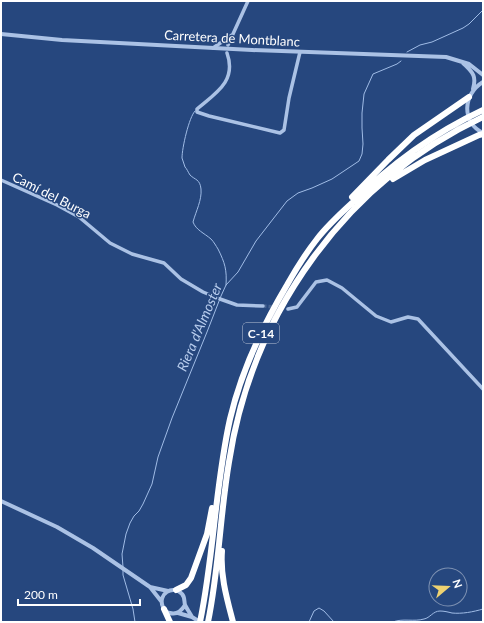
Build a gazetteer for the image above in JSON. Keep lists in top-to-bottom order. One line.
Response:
{"streets":{"highway":["C-14"],"street":["Carretera de Montblanc","Camí del Burga"]},"water":["Riera d'Almoster"],"scale_bar":"200 m","north":"right"}
